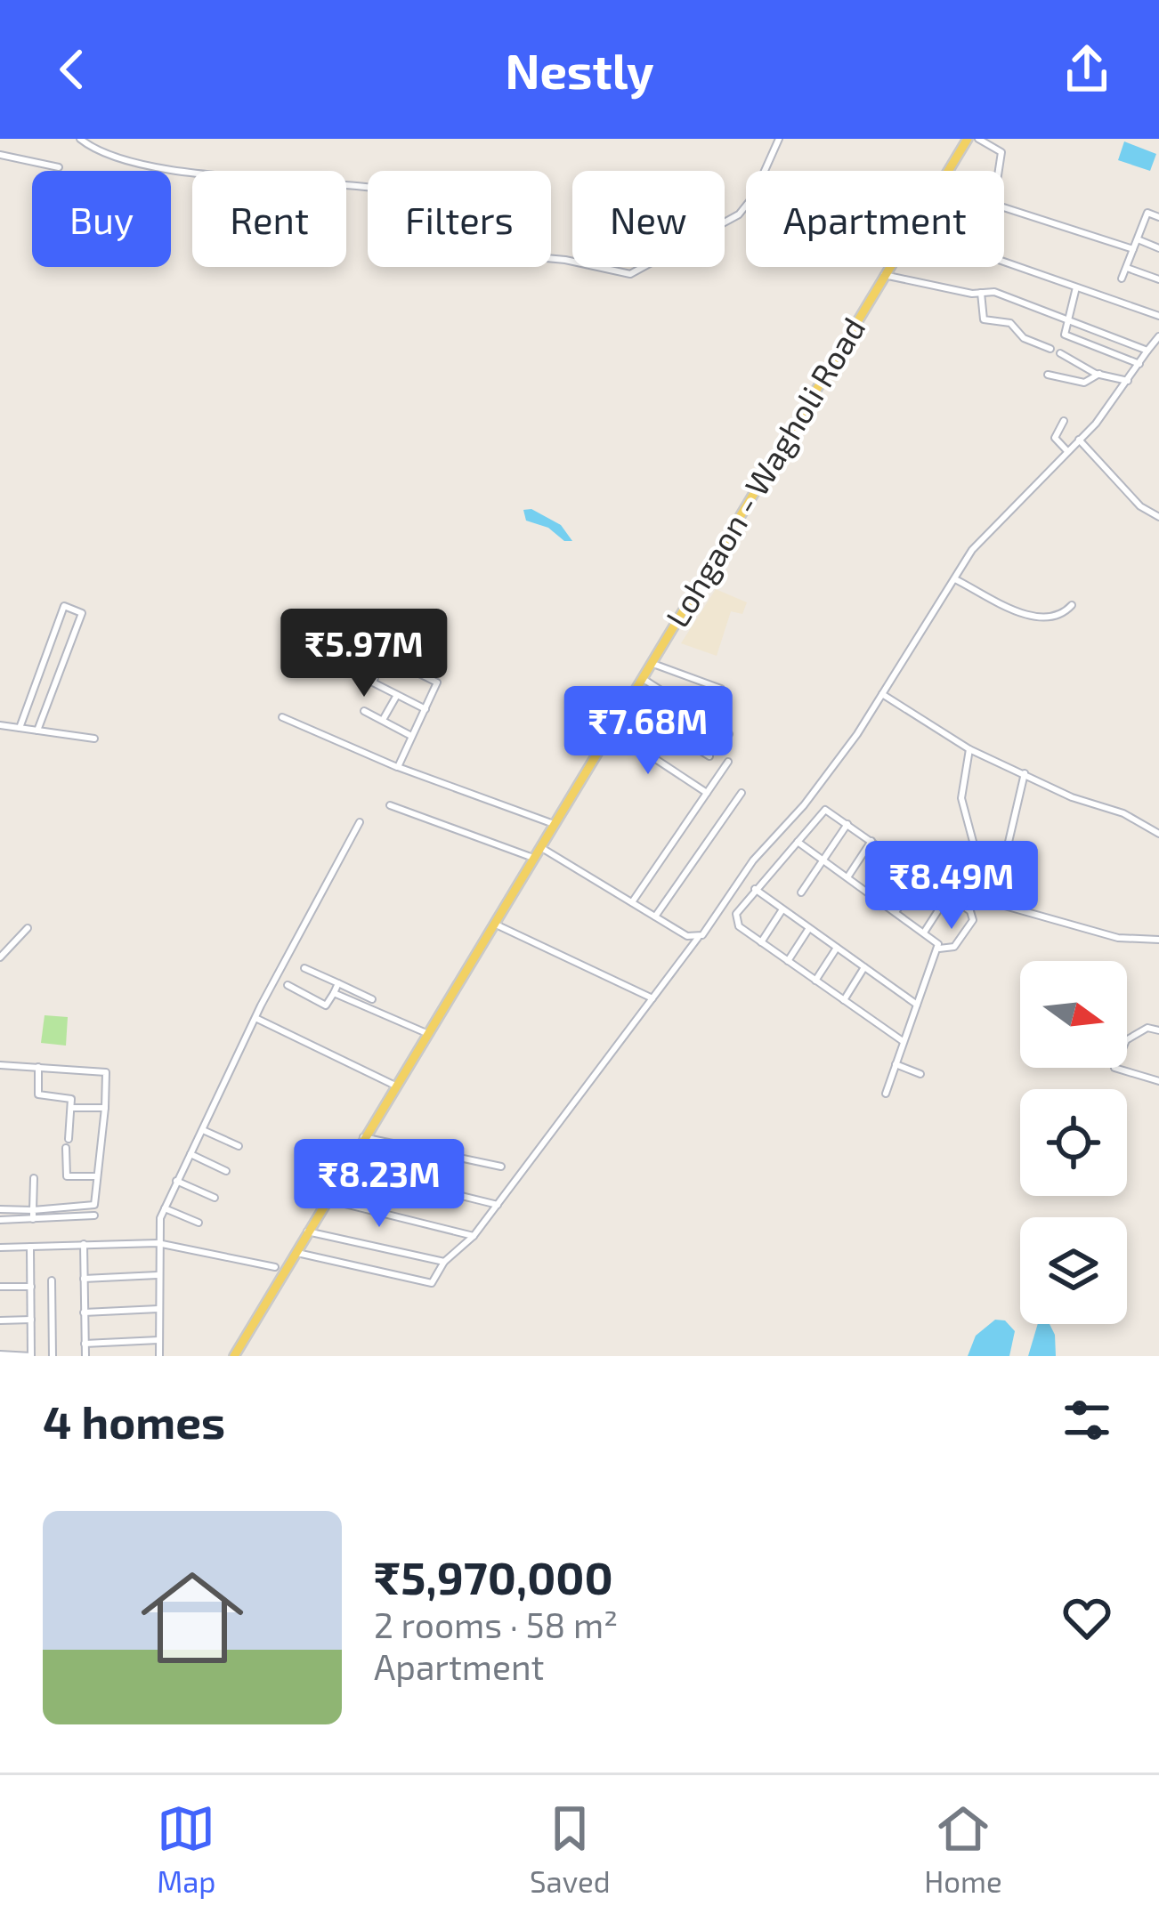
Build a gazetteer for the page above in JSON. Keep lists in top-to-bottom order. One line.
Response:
{"streets":{"main road":["Lohgaon - Wagholi Road"]},"north":"right","page":{"header":"Nestly","chip":["Buy","Rent","Filters","New","Apartment"],"price":["₹5.97M","₹7.68M","₹8.49M","₹8.23M"],"heading":"4 homes","list":[{"name":"₹5,970,000","note":"2 rooms · 58 m² · Apartment"}],"tabs":["Map","Saved","Home"]}}
